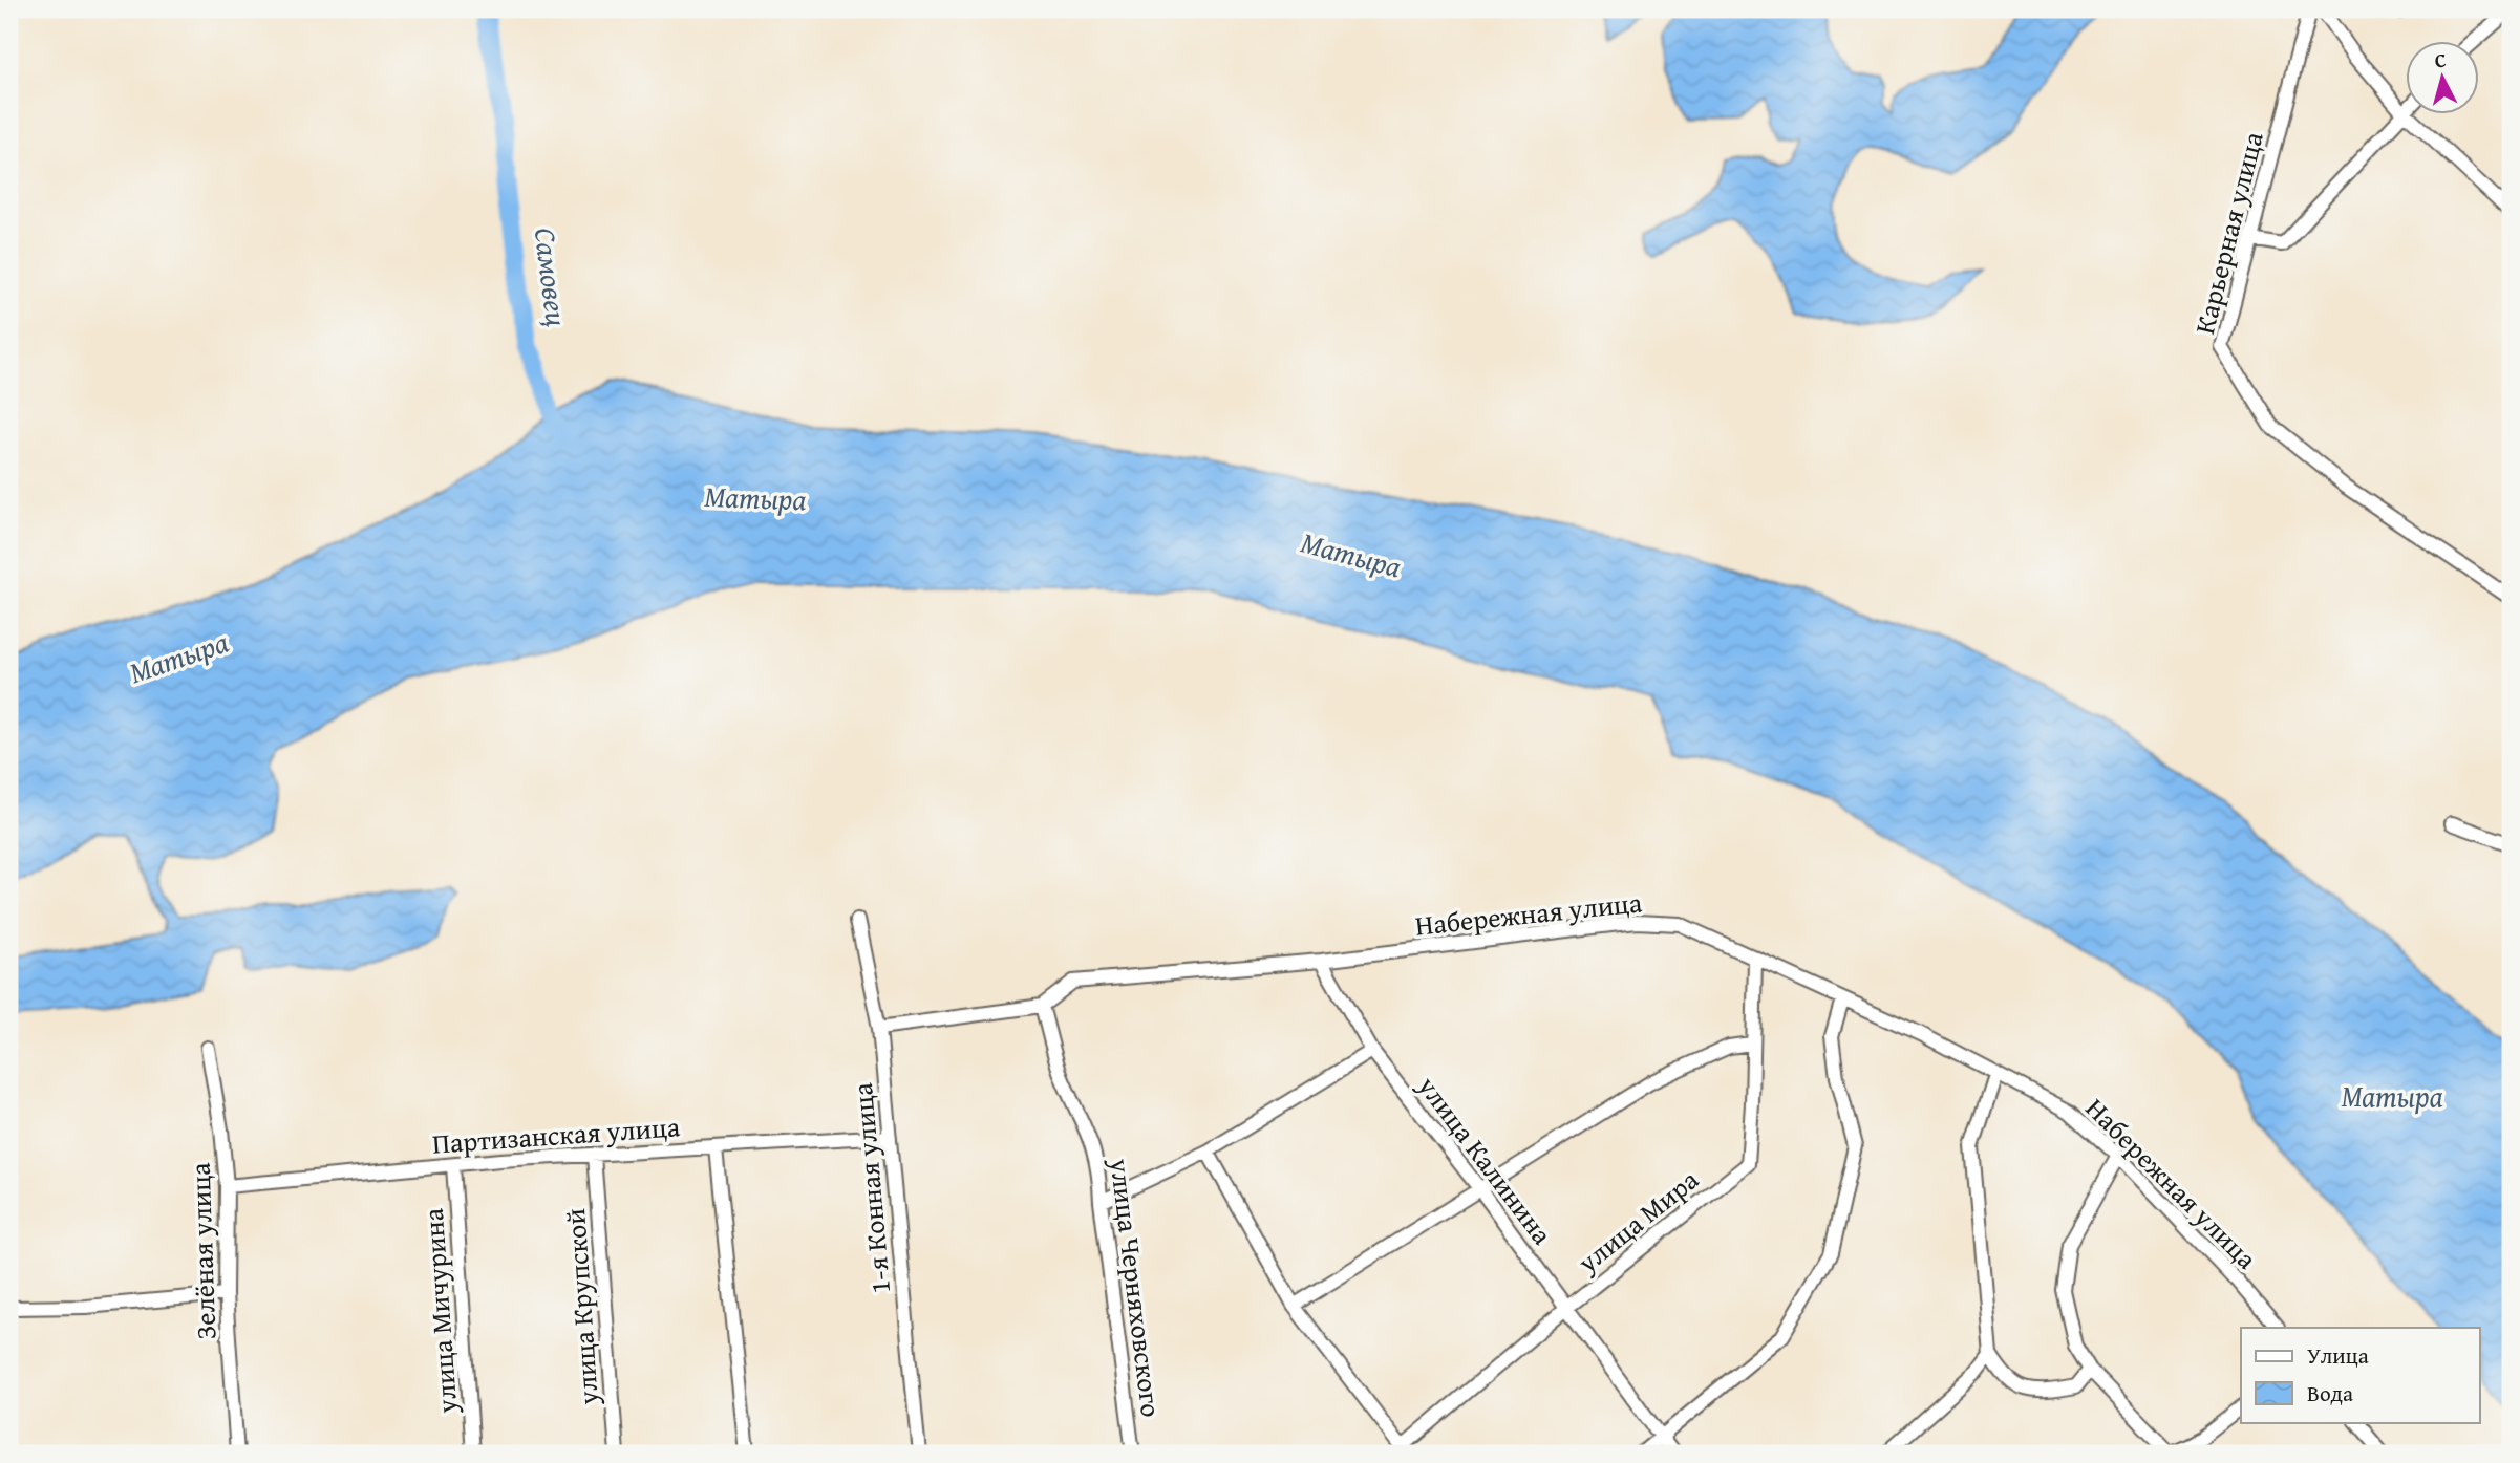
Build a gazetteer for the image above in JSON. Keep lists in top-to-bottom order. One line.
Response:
{"streets":{"street":["Карьерная улица","Набережная улица","Партизанская улица","улица Калинина","1-я Конная улица","улица Мира","Зелёная улица","улица Черняховского","улица Крупской","улица Мичурина"]},"crossings":[["Набережная улица","улица Калинина"],["Набережная улица","улица Мира"],["Набережная улица","улица Черняховского"],["Партизанская улица","1-я Конная улица"],["Партизанская улица","Зелёная улица"],["Партизанская улица","улица Крупской"],["Партизанская улица","улица Мичурина"],["улица Калинина","улица Мира"]],"water":["Самовец","Матыра"],"legend":["Улица","Вода"],"north":"top"}
